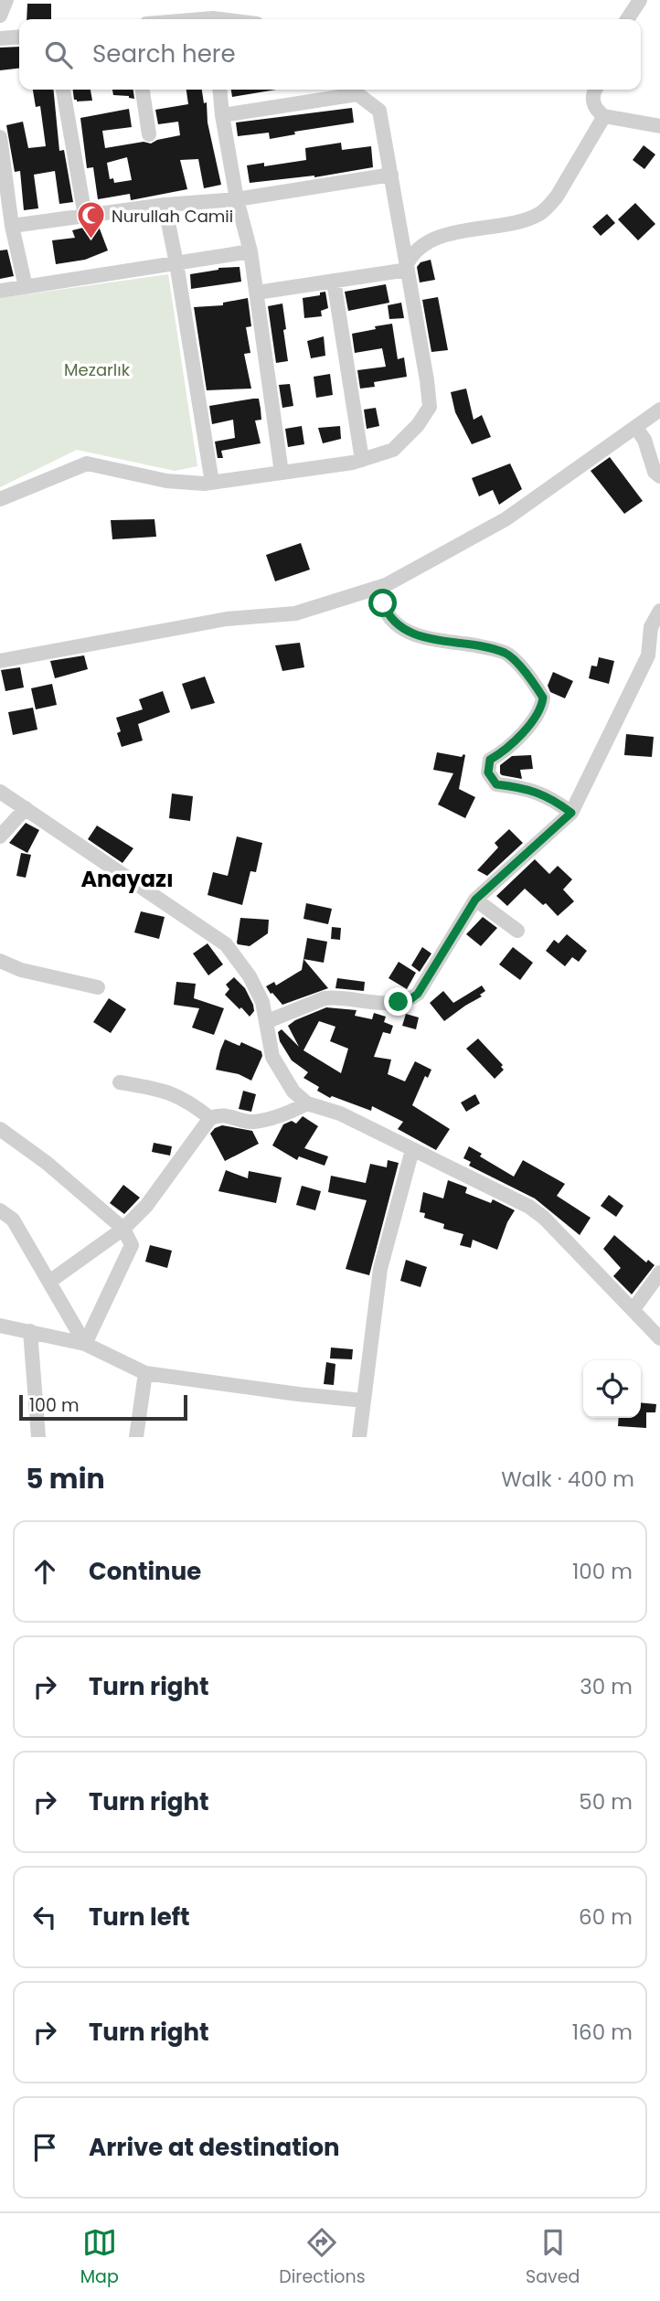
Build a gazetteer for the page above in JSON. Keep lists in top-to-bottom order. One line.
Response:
{"districts":["Anayazı"],"parks":["Mezarlık"],"places":{"mosque":["Nurullah Camii"]},"scale_bar":"100 m","page":{"search":"Search here","scale":"100 m","heading":["5 min","Walk · 400 m"],"list":[["Continue","100 m"],["Turn right","30 m"],["Turn right","50 m"],["Turn left","60 m"],["Turn right","160 m"],"Arrive at destination"],"nav":["Map","Directions","Saved"]}}
